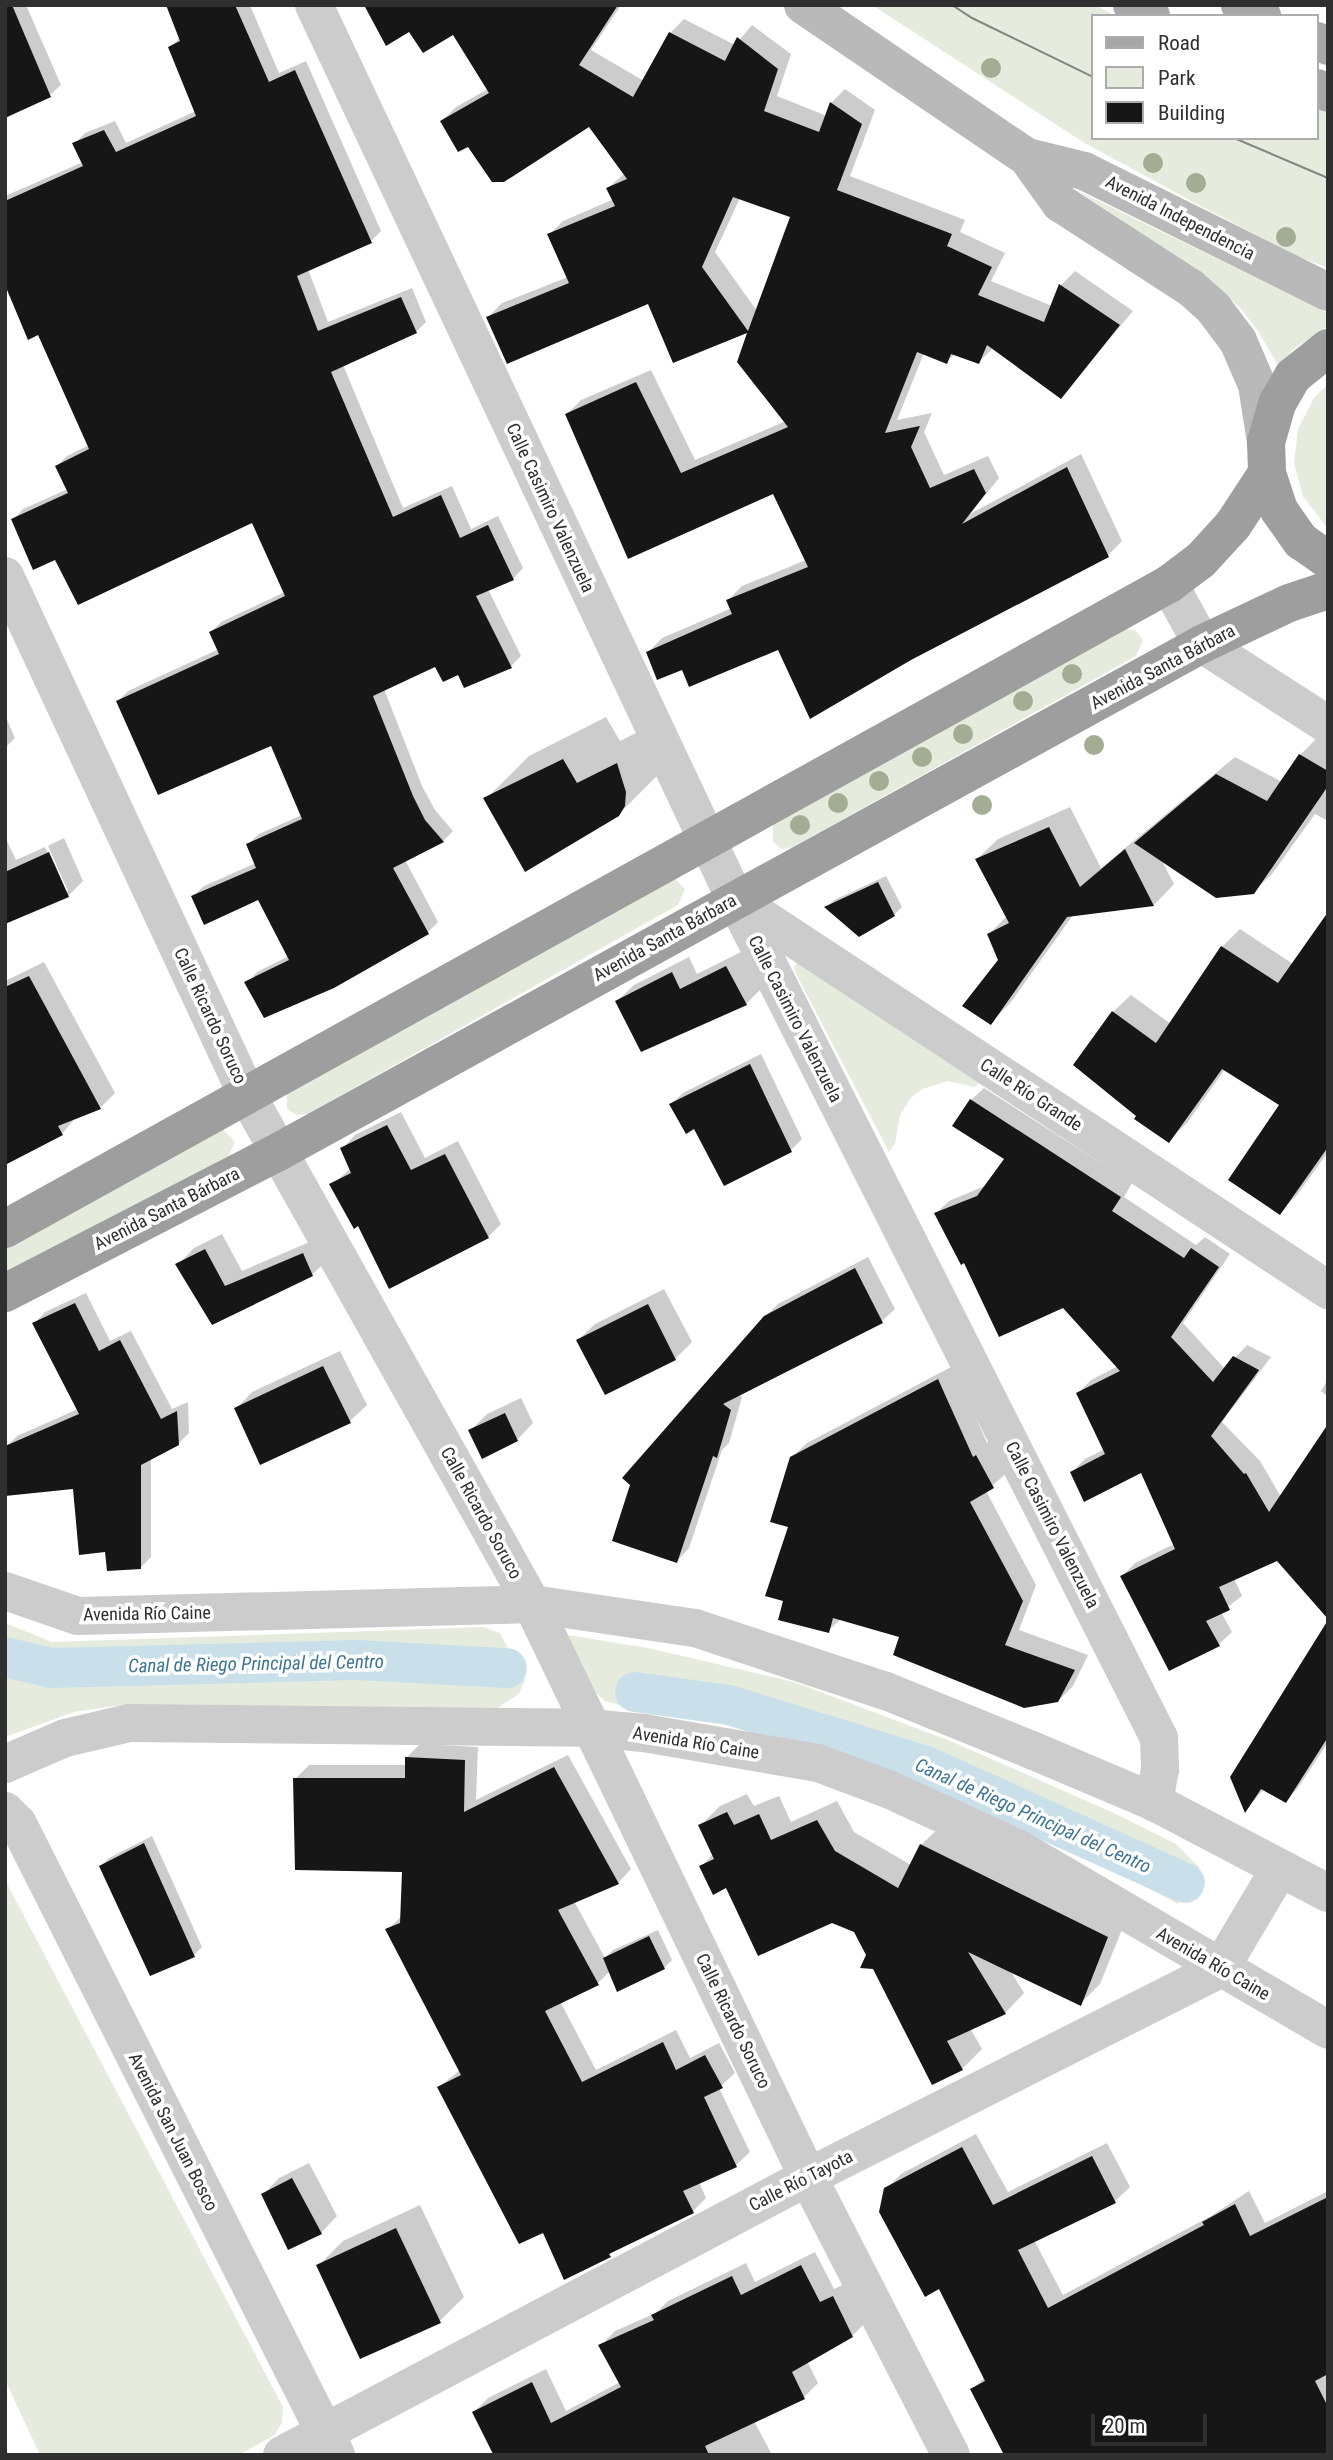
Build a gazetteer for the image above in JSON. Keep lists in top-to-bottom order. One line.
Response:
{"streets":{"highway":["Avenida Santa Bárbara"],"main road":["Avenida Independencia"],"street":["Calle Casimiro Valenzuela","Calle Ricardo Soruco","Calle Río Grande","Avenida Río Caine","Avenida San Juan Bosco","Calle Río Tayota"]},"crossings":[["Calle Casimiro Valenzuela","Avenida Santa Bárbara"],["Calle Casimiro Valenzuela","Calle Río Grande"],["Calle Casimiro Valenzuela","Avenida Río Caine"],["Avenida Santa Bárbara","Calle Ricardo Soruco"],["Avenida Santa Bárbara","Calle Río Grande"],["Calle Ricardo Soruco","Avenida Río Caine"],["Calle Ricardo Soruco","Calle Río Tayota"],["Avenida Río Caine","Calle Río Tayota"],["Avenida San Juan Bosco","Calle Río Tayota"]],"water":["Canal de Riego Principal del Centro"],"legend":["Road","Park","Building"],"scale_bar":"20 m"}
